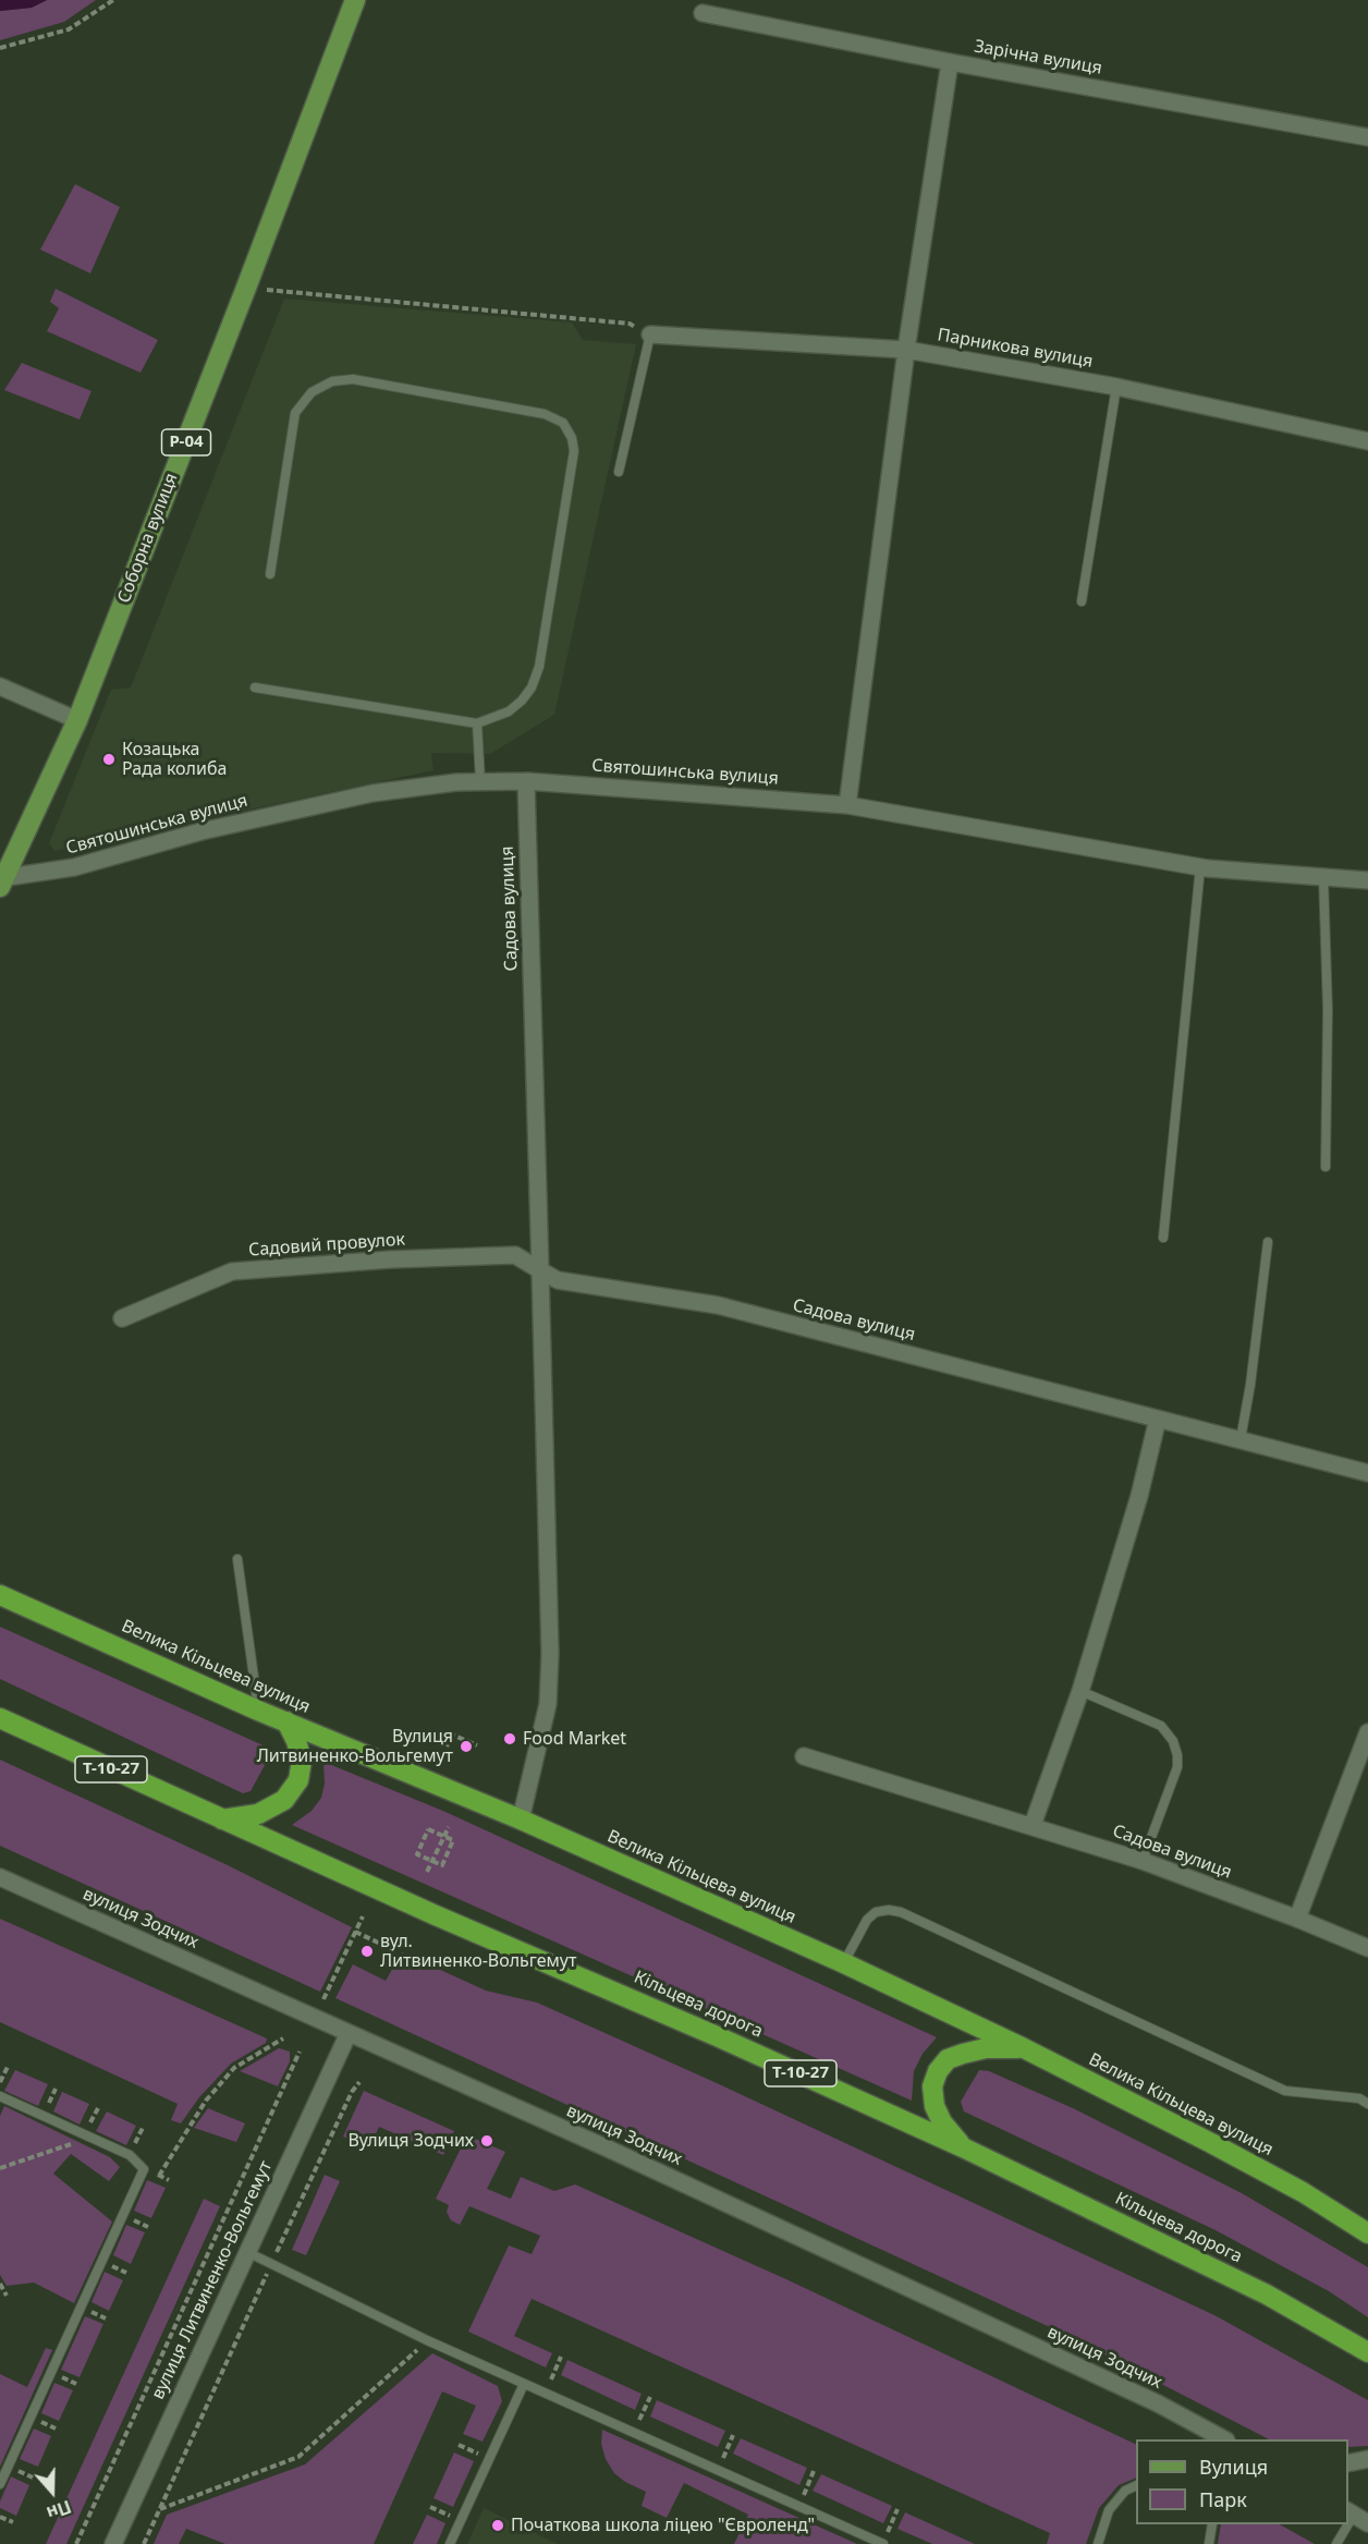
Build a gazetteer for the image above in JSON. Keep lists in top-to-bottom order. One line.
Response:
{"streets":{"highway":["Велика Кільцева вулиця","Т-10-27","Кільцева дорога"],"main road":["Р-04","Соборна вулиця"],"street":["Зарічна вулиця","Парникова вулиця","Святошинська вулиця","Садова вулиця","Садовий провулок","вулиця Зодчих","вулиця Литвиненко-Вольгемут"]},"crossings":[["Соборна вулиця","Святошинська вулиця"],["Святошинська вулиця","Садова вулиця"],["Садова вулиця","Садовий провулок"],["Садова вулиця","Велика Кільцева вулиця"],["вулиця Зодчих","вулиця Литвиненко-Вольгемут"]],"places":["Козацька Рада колиба","Food Market","Вулиця Литвиненко-Вольгемут","вул. Литвиненко-Вольгемут","Вулиця Зодчих","Початкова школа ліцею \"Євроленд\""],"legend":["Вулиця","Парк"],"north":"bottom"}
